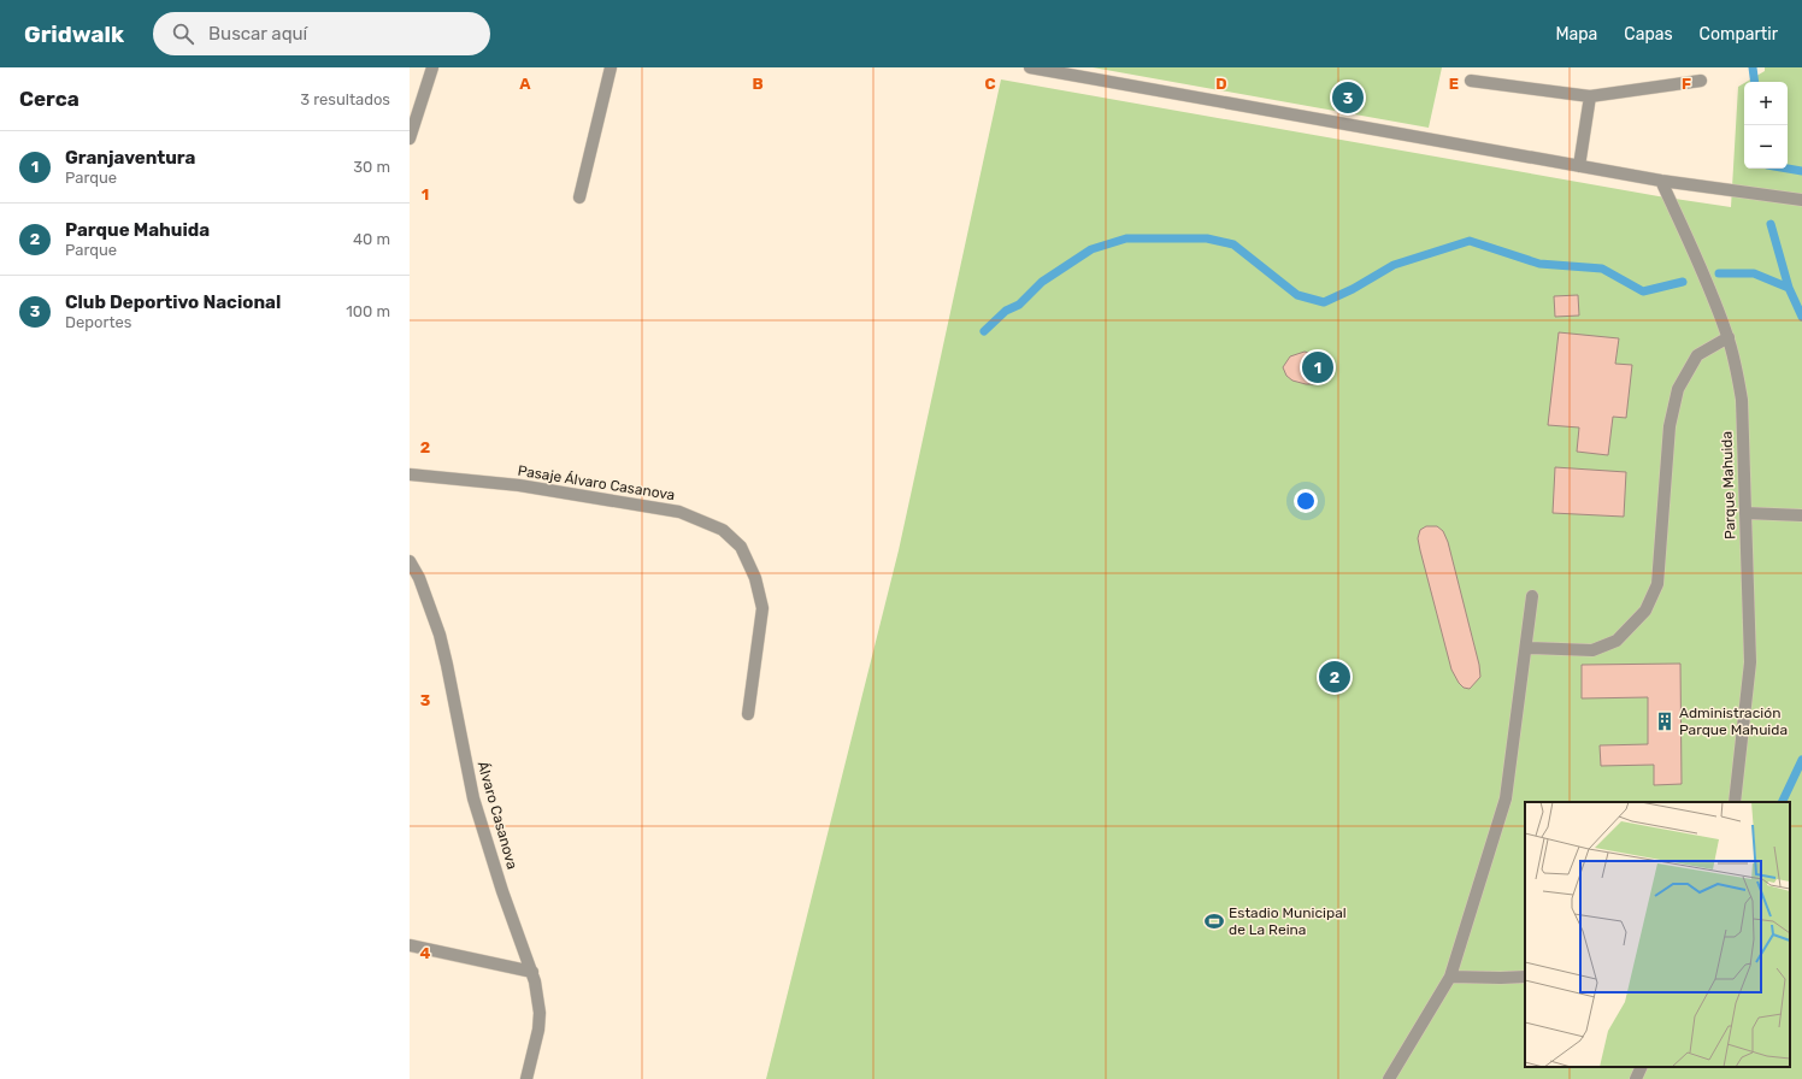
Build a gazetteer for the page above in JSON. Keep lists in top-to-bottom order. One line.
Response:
{"streets":{"street":["Pasaje Álvaro Casanova","Parque Mahuida","Álvaro Casanova"]},"places":{"building":["Administración Parque Mahuida"],"sports":["Estadio Municipal de La Reina"]},"page":{"header":"Gridwalk","search":"Buscar aquí","nav":["Mapa","Capas","Compartir"],"heading":["Cerca","3 resultados"],"pins":["3","1","2"],"map_buttons":["+","−"],"list":[{"mark":"1","name":"Granjaventura","note":"Parque","value":"30 m"},{"mark":"2","name":"Parque Mahuida","note":"Parque","value":"40 m"},{"mark":"3","name":"Club Deportivo Nacional","note":"Deportes","value":"100 m"}]},"grid":{"columns":["A","B","C","D","E","F"],"rows":["1","2","3","4"]}}
